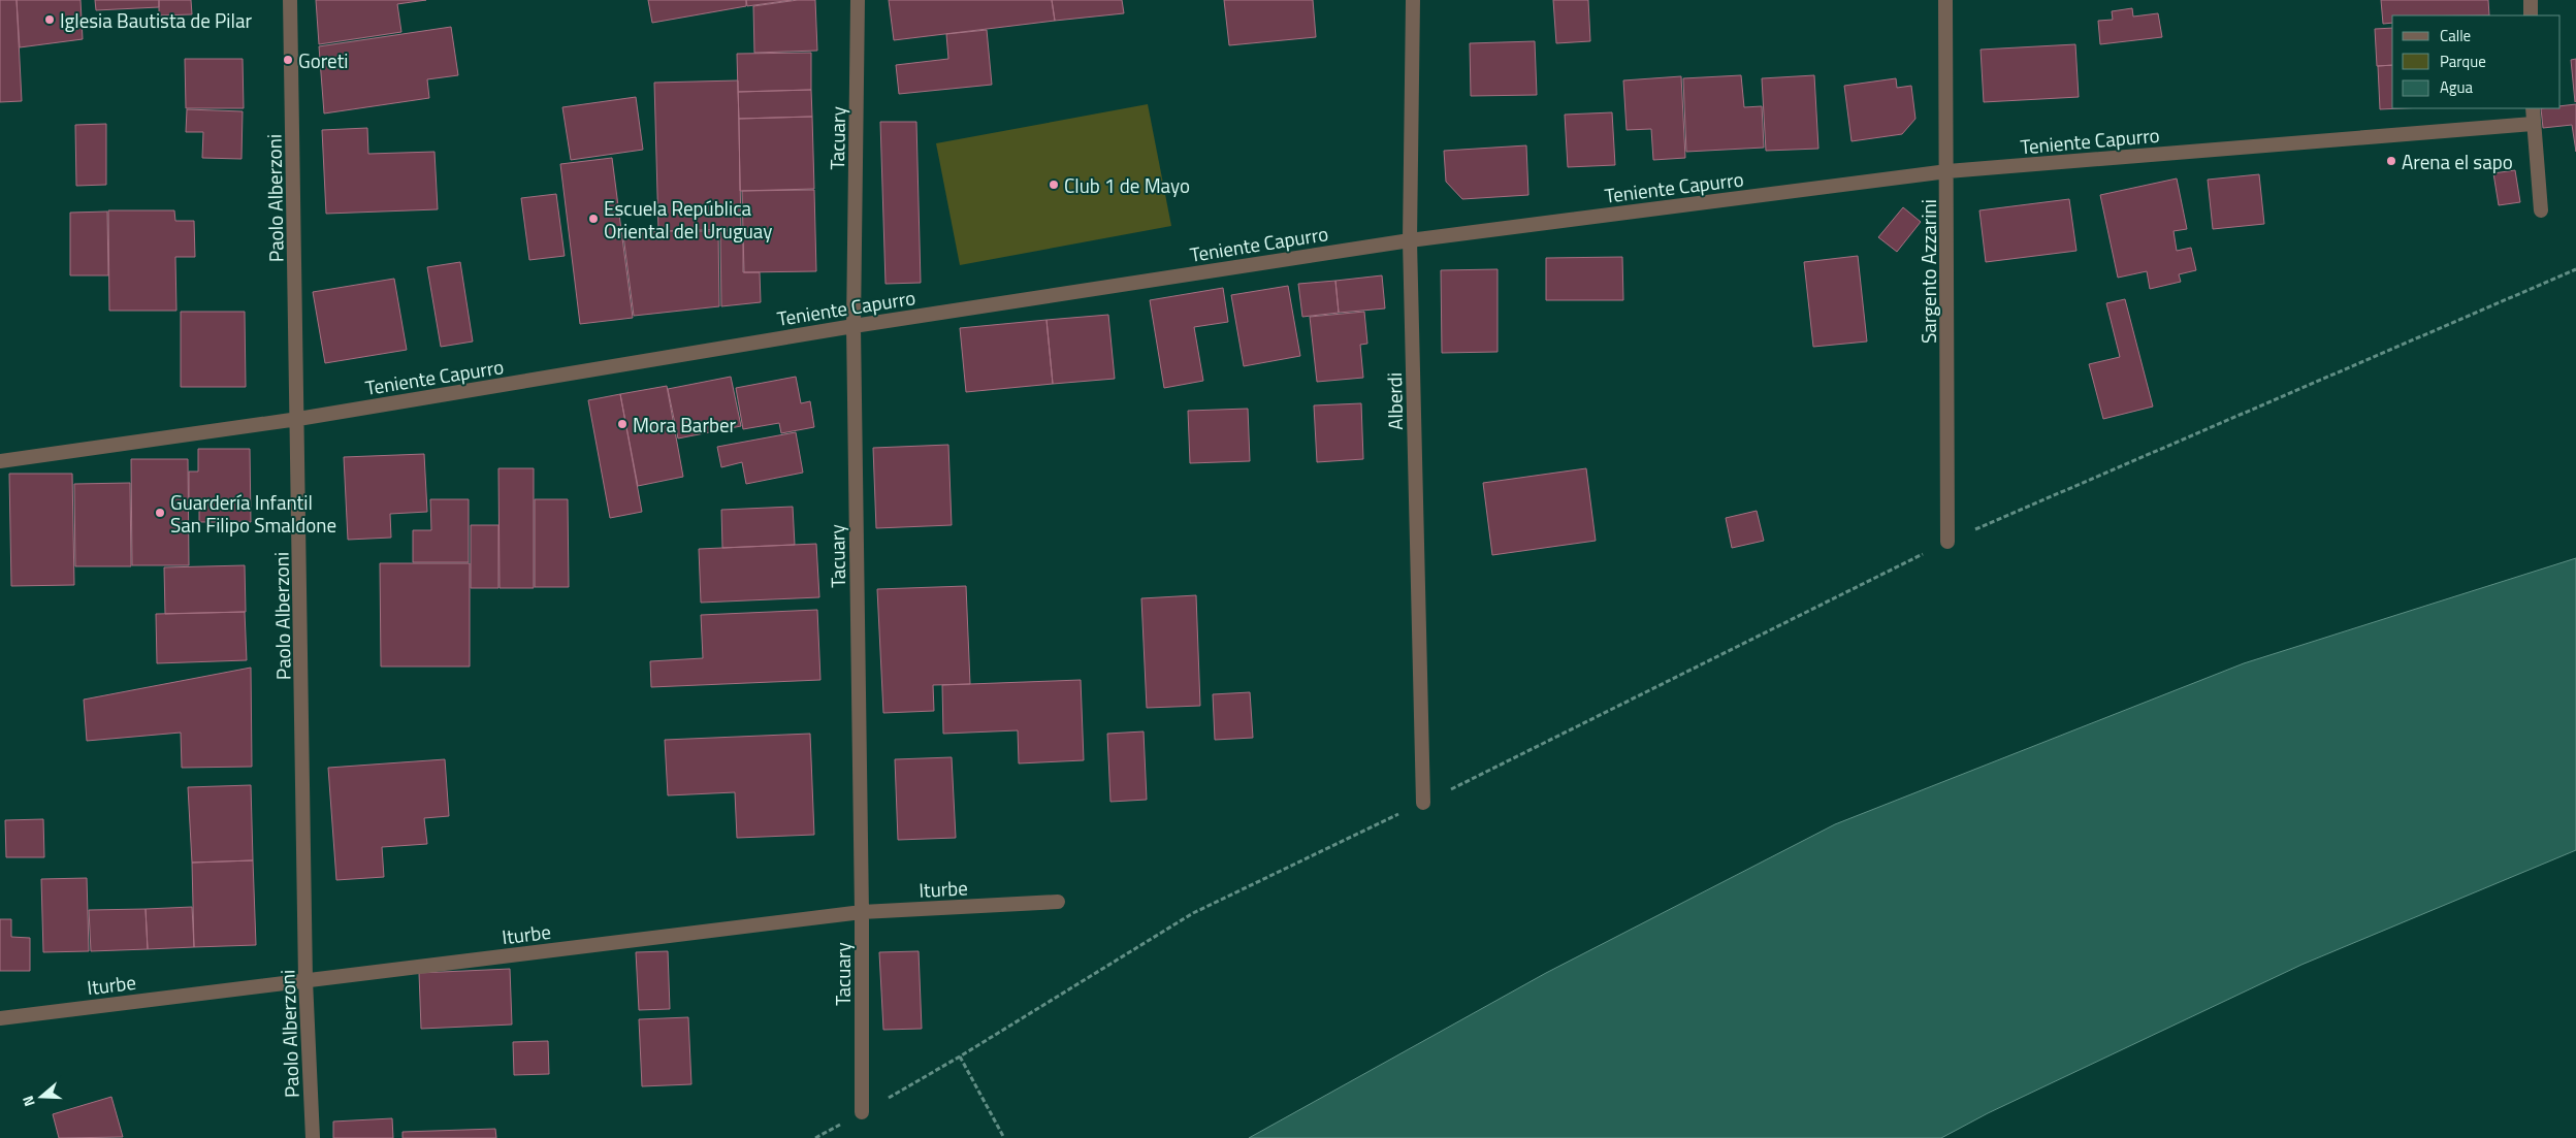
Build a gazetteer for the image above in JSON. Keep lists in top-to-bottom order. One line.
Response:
{"streets":{"street":["Tacuary","Teniente Capurro","Paolo Alberzoni","Sargento Azzarini","Alberdi","Iturbe"]},"crossings":[["Tacuary","Teniente Capurro"],["Tacuary","Iturbe"],["Teniente Capurro","Paolo Alberzoni"],["Teniente Capurro","Sargento Azzarini"],["Teniente Capurro","Alberdi"],["Paolo Alberzoni","Iturbe"]],"places":["Iglesia Bautista de Pilar","Goreti","Arena el sapo","Club 1 de Mayo","Escuela República Oriental del Uruguay","Mora Barber","Guardería Infantil San Filipo Smaldone"],"legend":["Calle","Parque","Agua"],"north":"left"}
